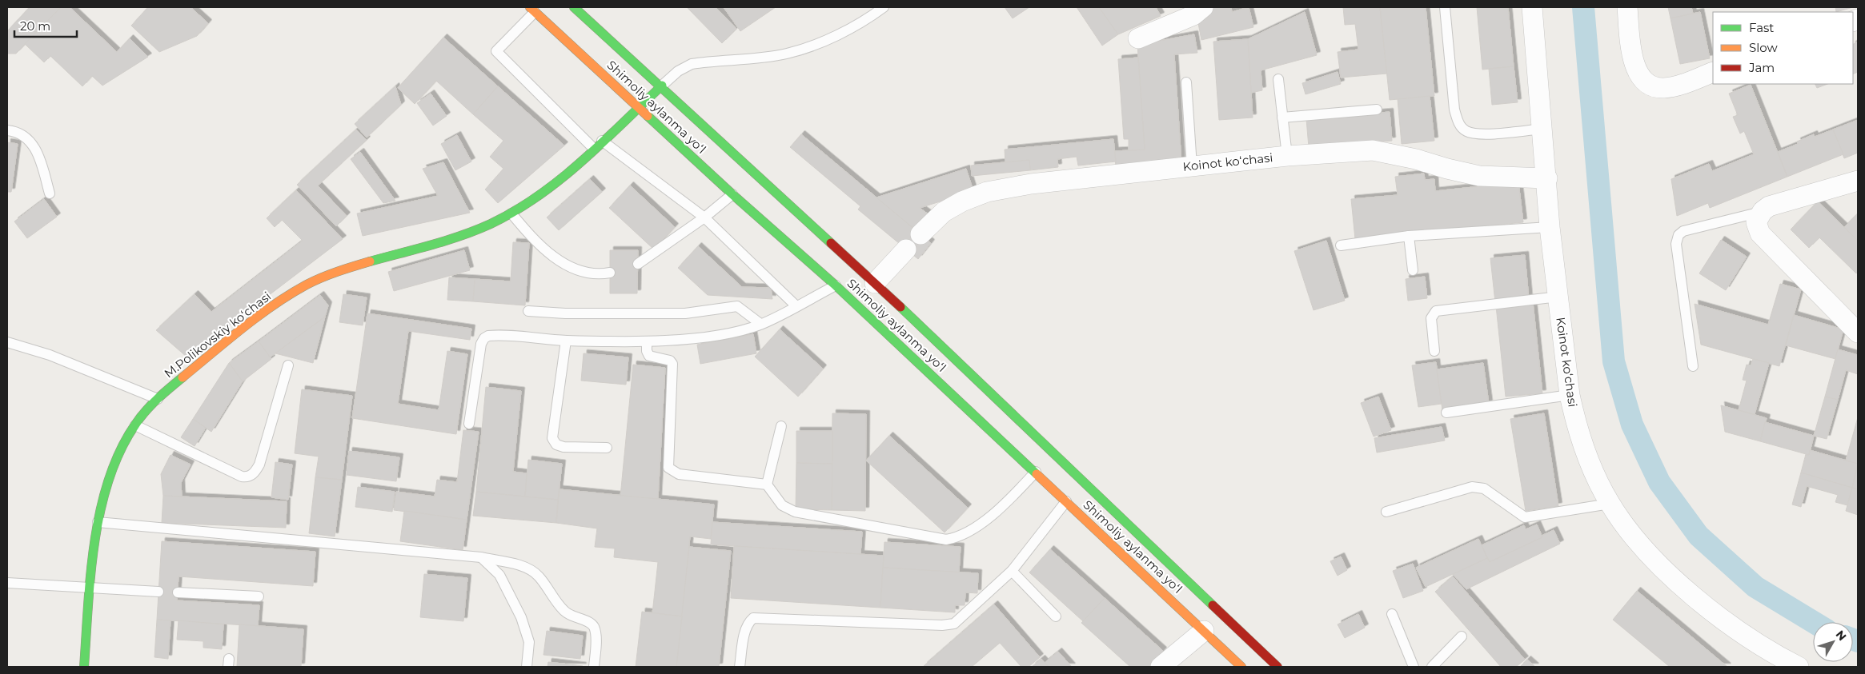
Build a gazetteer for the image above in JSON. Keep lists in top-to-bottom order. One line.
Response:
{"streets":{"main road":["Shimoliy aylanma yoʻl","M.Polikovskiy koʻchasi"],"street":["Koinot koʻchasi"]},"crossings":[["Shimoliy aylanma yoʻl","M.Polikovskiy koʻchasi"]],"legend":["Fast","Slow","Jam"],"scale_bar":"20 m","north":"top right"}
